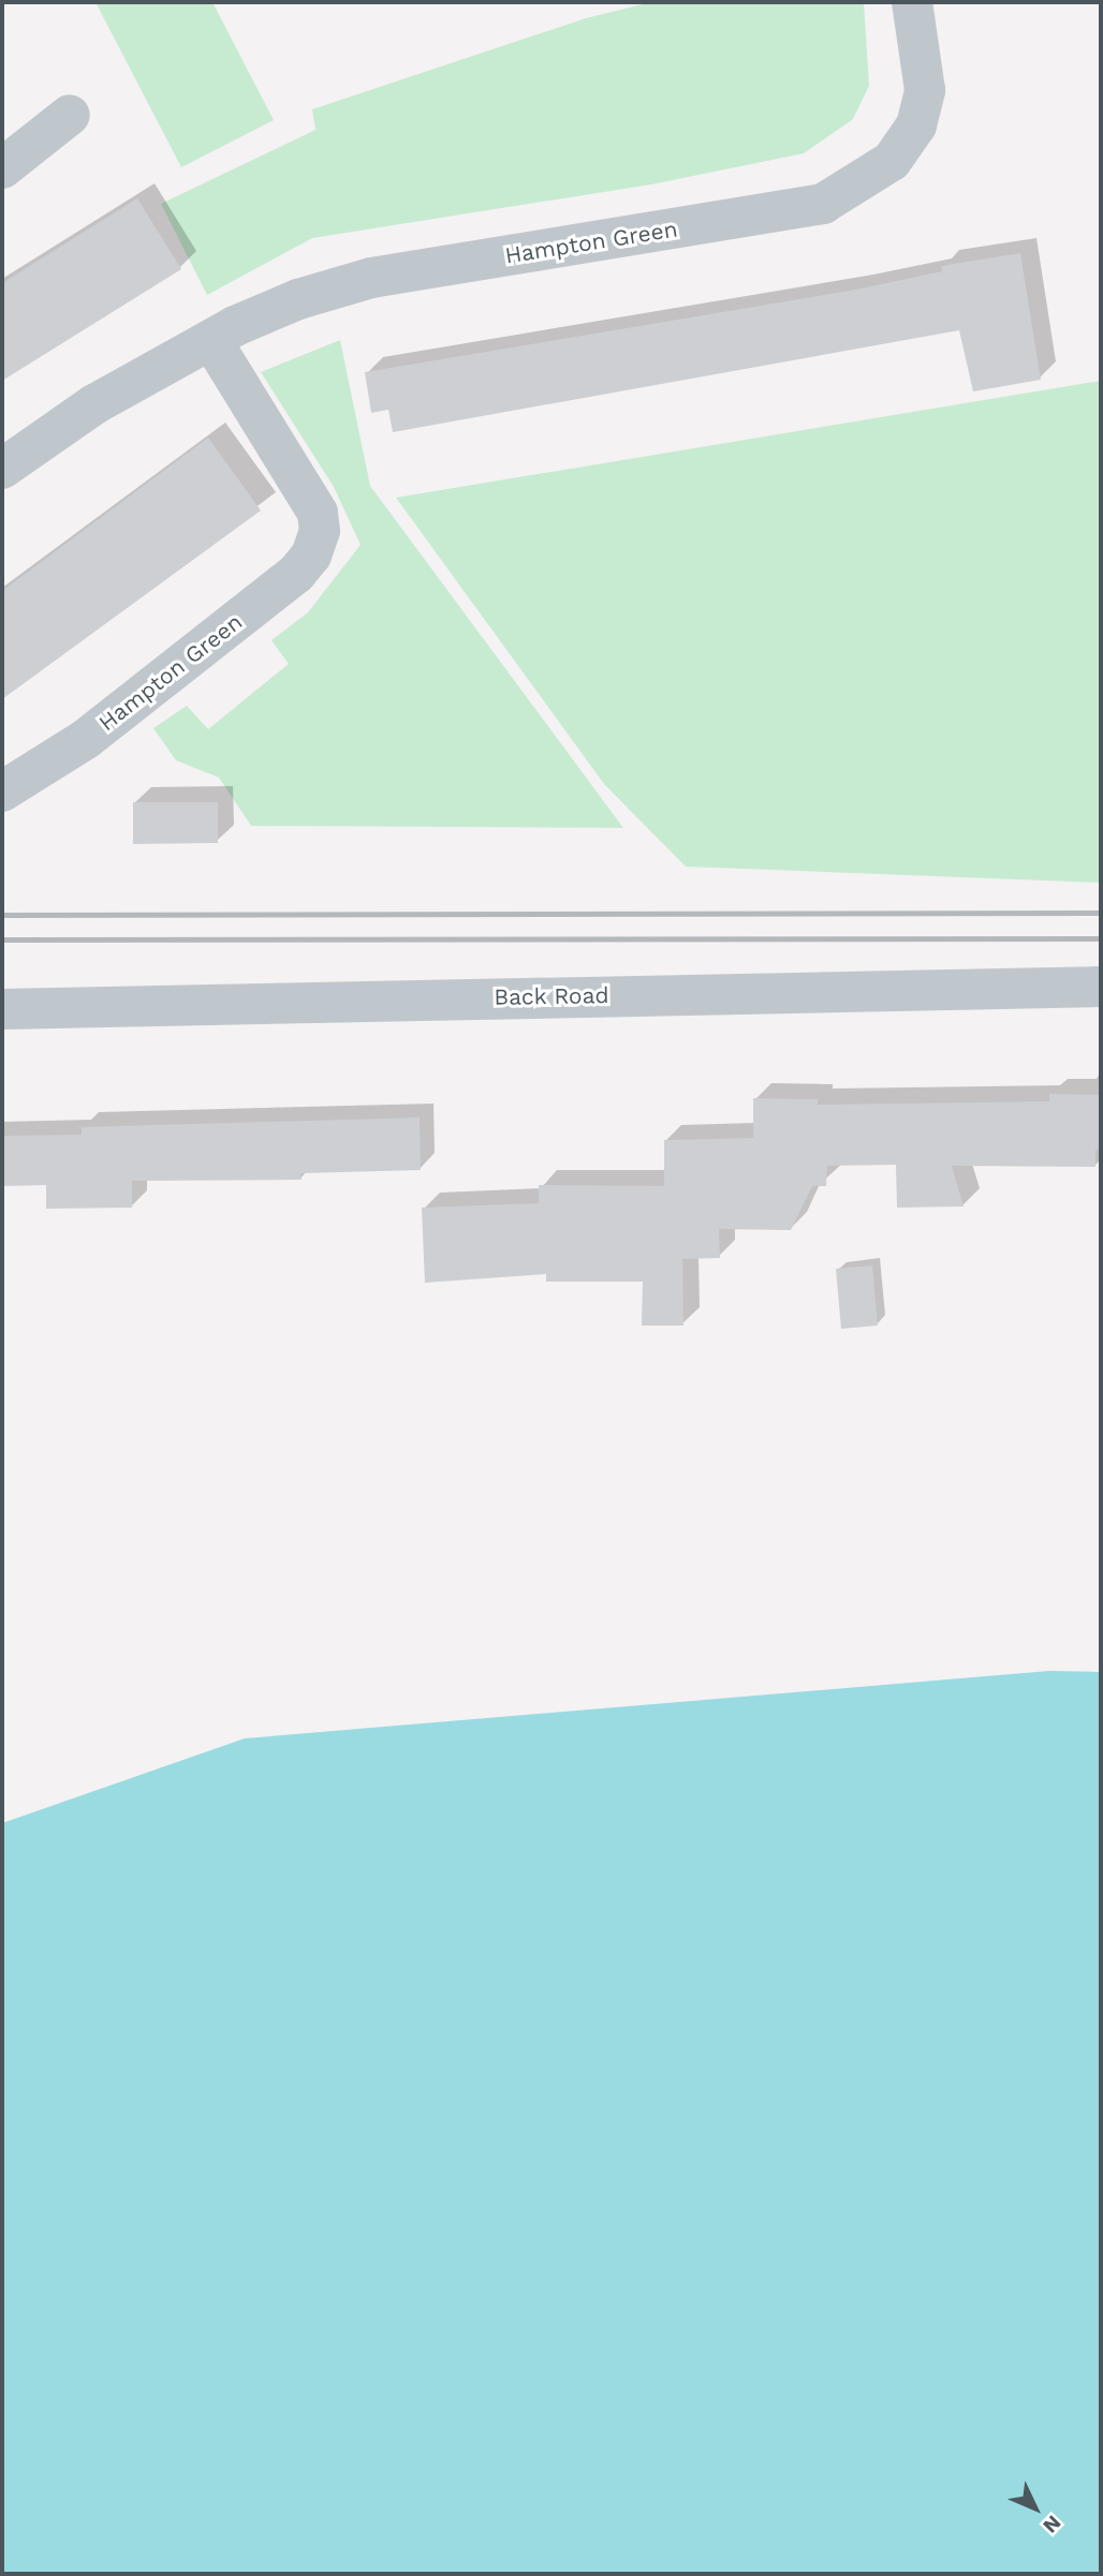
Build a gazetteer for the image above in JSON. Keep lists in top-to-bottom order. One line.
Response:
{"streets":{"street":["Hampton Green","Back Road"]},"north":"bottom right"}
